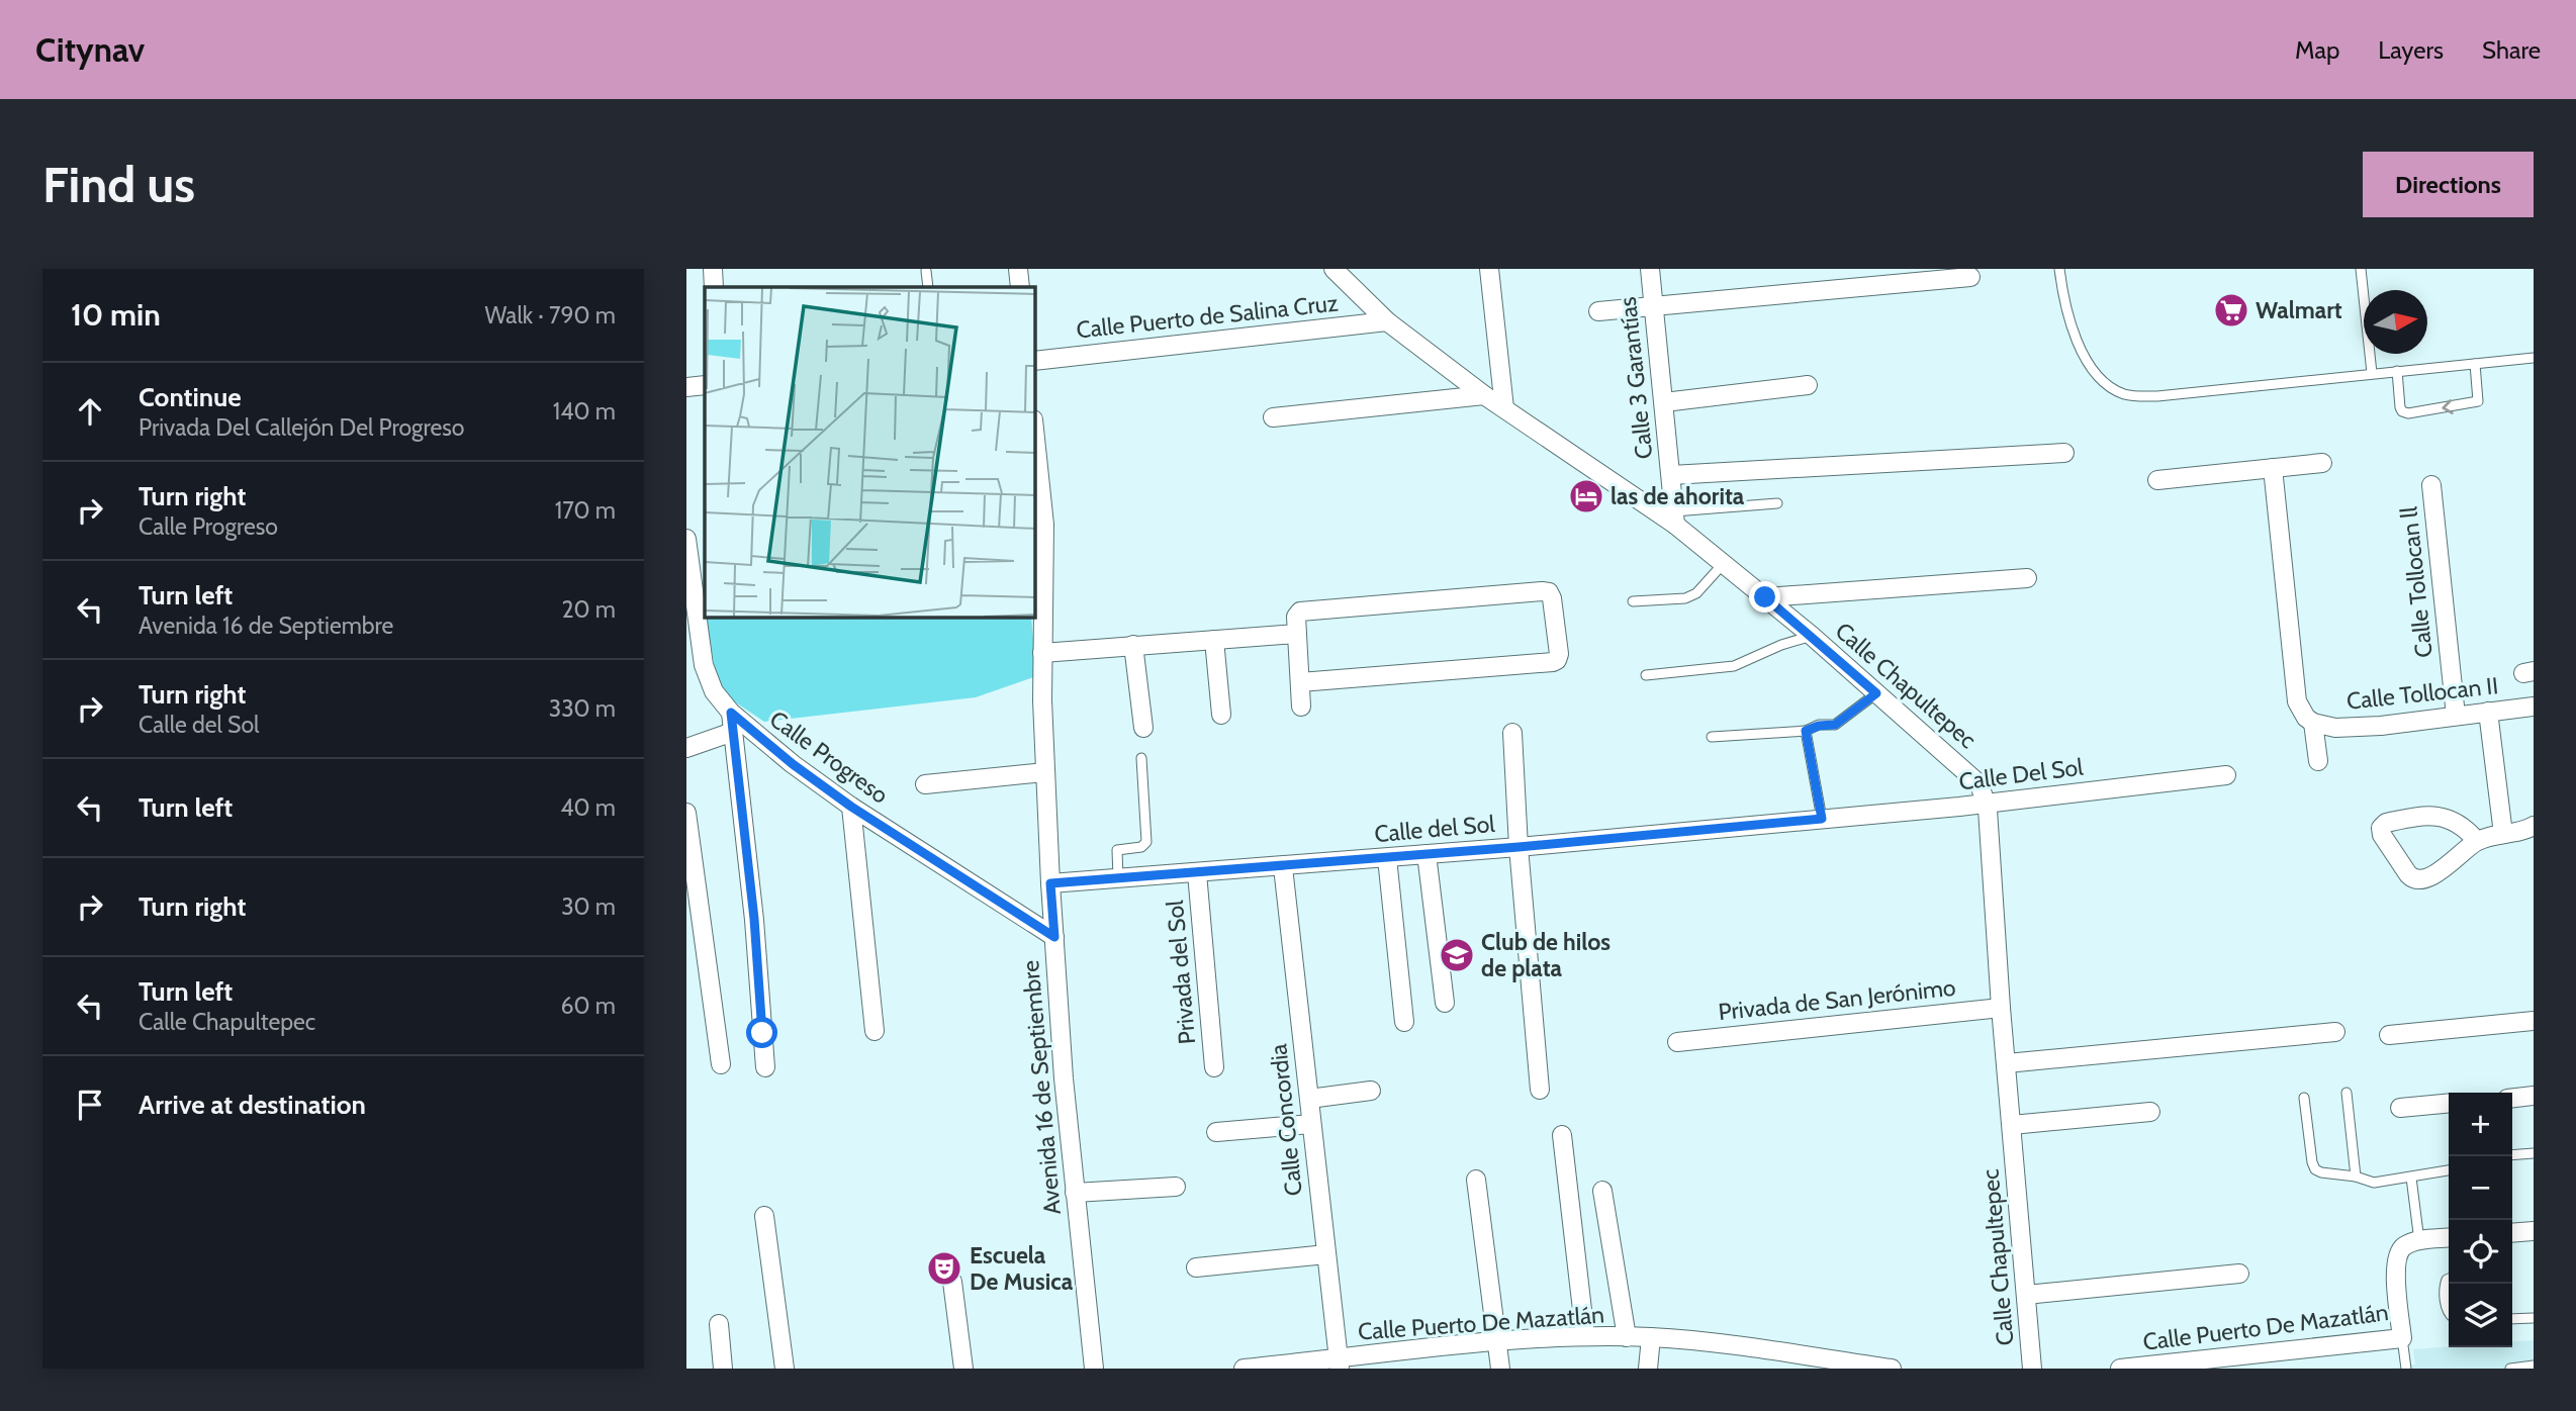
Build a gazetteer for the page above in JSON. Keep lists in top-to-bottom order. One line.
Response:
{"streets":{"street":["Calle Puerto de Salina Cruz","Calle 3 Garantías","Calle Tollocan ll","Calle Chapultepec","Calle Tollocan II","Calle Progreso","Calle Del Sol","Calle del Sol","Privada del Sol","Privada de San Jerónimo","Avenida 16 de Septiembre","Calle Concordia","Calle Puerto De Mazatlán"]},"crossings":[["Calle Puerto de Salina Cruz","Calle Chapultepec"],["Calle 3 Garantías","Calle Chapultepec"],["Calle Tollocan ll","Calle Tollocan II"],["Calle Chapultepec","Calle Del Sol"],["Calle Chapultepec","Privada de San Jerónimo"],["Calle Progreso","Avenida 16 de Septiembre"],["Calle Del Sol","Calle del Sol"],["Calle del Sol","Privada del Sol"],["Calle del Sol","Avenida 16 de Septiembre"],["Calle del Sol","Calle Concordia"],["Calle Concordia","Calle Puerto De Mazatlán"]],"places":{"supermarket":["Walmart"],"hotel":["las de ahorita"],"school or university":["Club de hilos de plata"],"theatre":["Escuela De Musica"]},"north":"right","page":{"header":"Citynav","nav":["Map","Layers","Share"],"buttons":"Directions","title":"Find us","heading":["10 min","Walk · 790 m"],"list":[["Continue","Privada Del Callejón Del Progreso","140 m"],["Turn right","Calle Progreso","170 m"],["Turn left","Avenida 16 de Septiembre","20 m"],["Turn right","Calle del Sol","330 m"],["Turn left","40 m"],["Turn right","30 m"],["Turn left","Calle Chapultepec","60 m"],"Arrive at destination"],"map_buttons":["+","−"]}}
